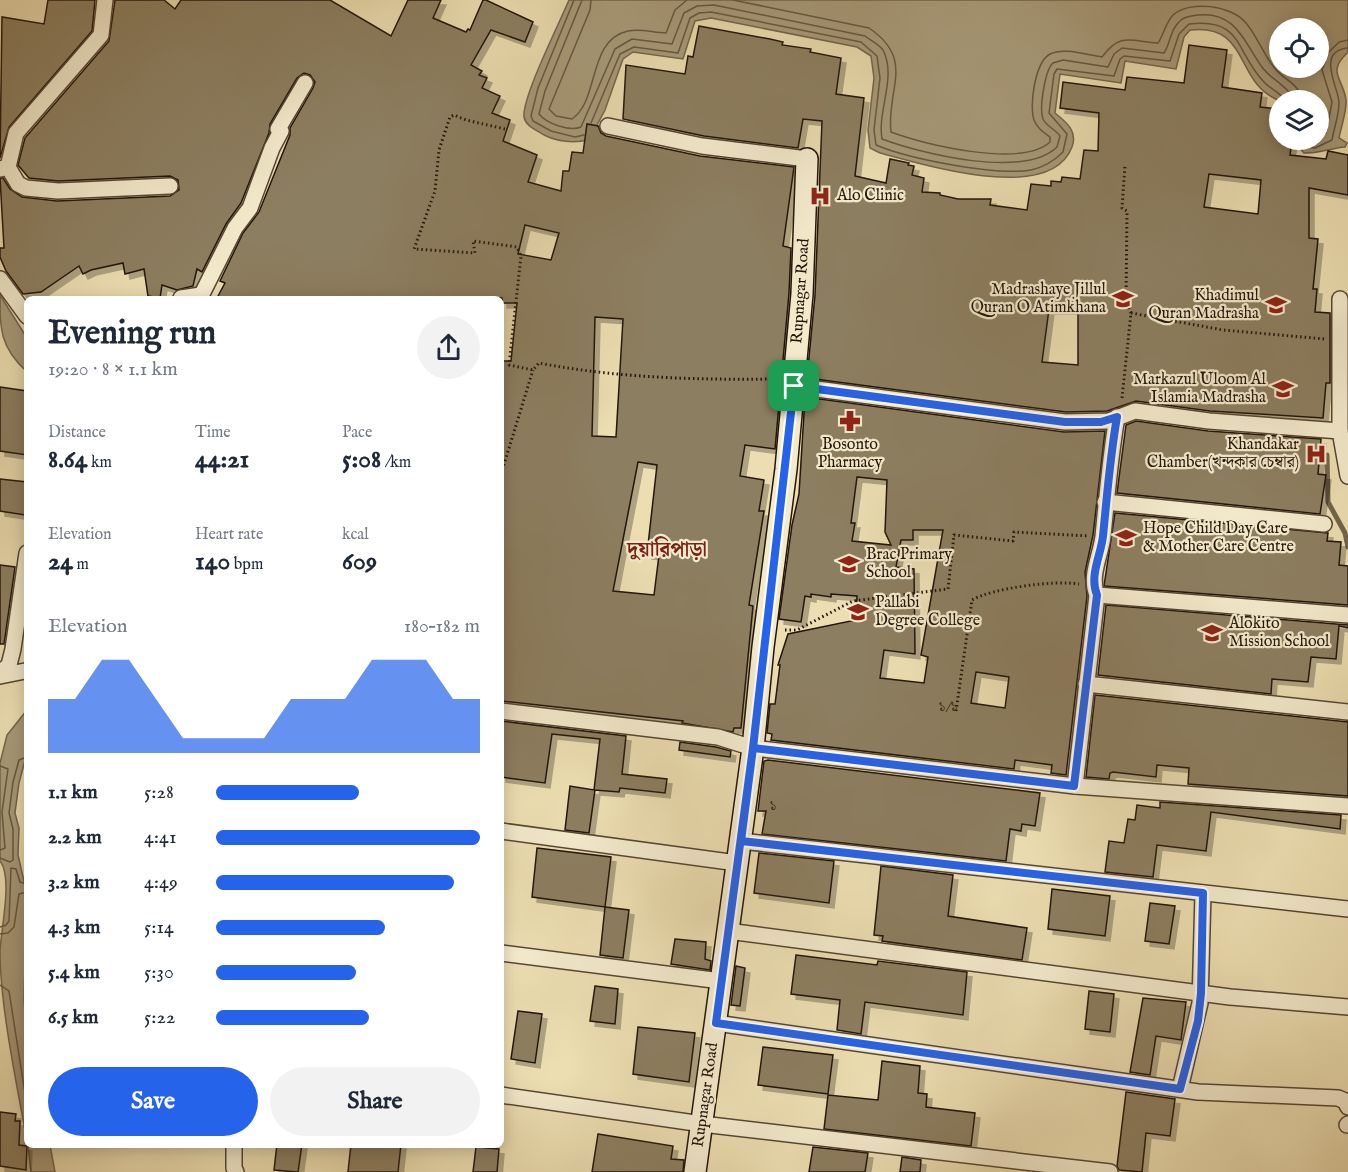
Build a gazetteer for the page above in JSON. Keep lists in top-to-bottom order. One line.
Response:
{"streets":{"street":["Rupnagar Road"]},"districts":["দুয়ারিপাড়া"],"places":{"hospital":["Alo Clinic","Khandakar Chamber(খন্দকার চেম্বার)"],"school or university":["Madrashaye Jillul Quran O Atimkhana","Khadimul Quran Madrasha","Markazul Uloom Al Islamia Madrasha","Hope Child Day Care & Mother Care Centre","Brac Primary School","Pallabi Degree College","Alokito Mission School"],"pharmacy":["Bosonto Pharmacy"]},"house_numbers":["১/১","১"],"page":{"heading":["Evening run","19:20 · 8 × 1.1 km"],"stats":[["Distance","8.64 km"],["Time","44:21"],["Pace","5:08 /km"],["Elevation","24 m"],["Heart rate","140 bpm"],["kcal","609"]],"chart":["Elevation","180–182 m"],"list":[{"name":"1.1 km","note":"5:28"},{"name":"2.2 km","note":"4:41"},{"name":"3.2 km","note":"4:49"},{"name":"4.3 km","note":"5:14"},{"name":"5.4 km","note":"5:30"},{"name":"6.5 km","note":"5:22"}],"buttons":["Save","Share"]}}
